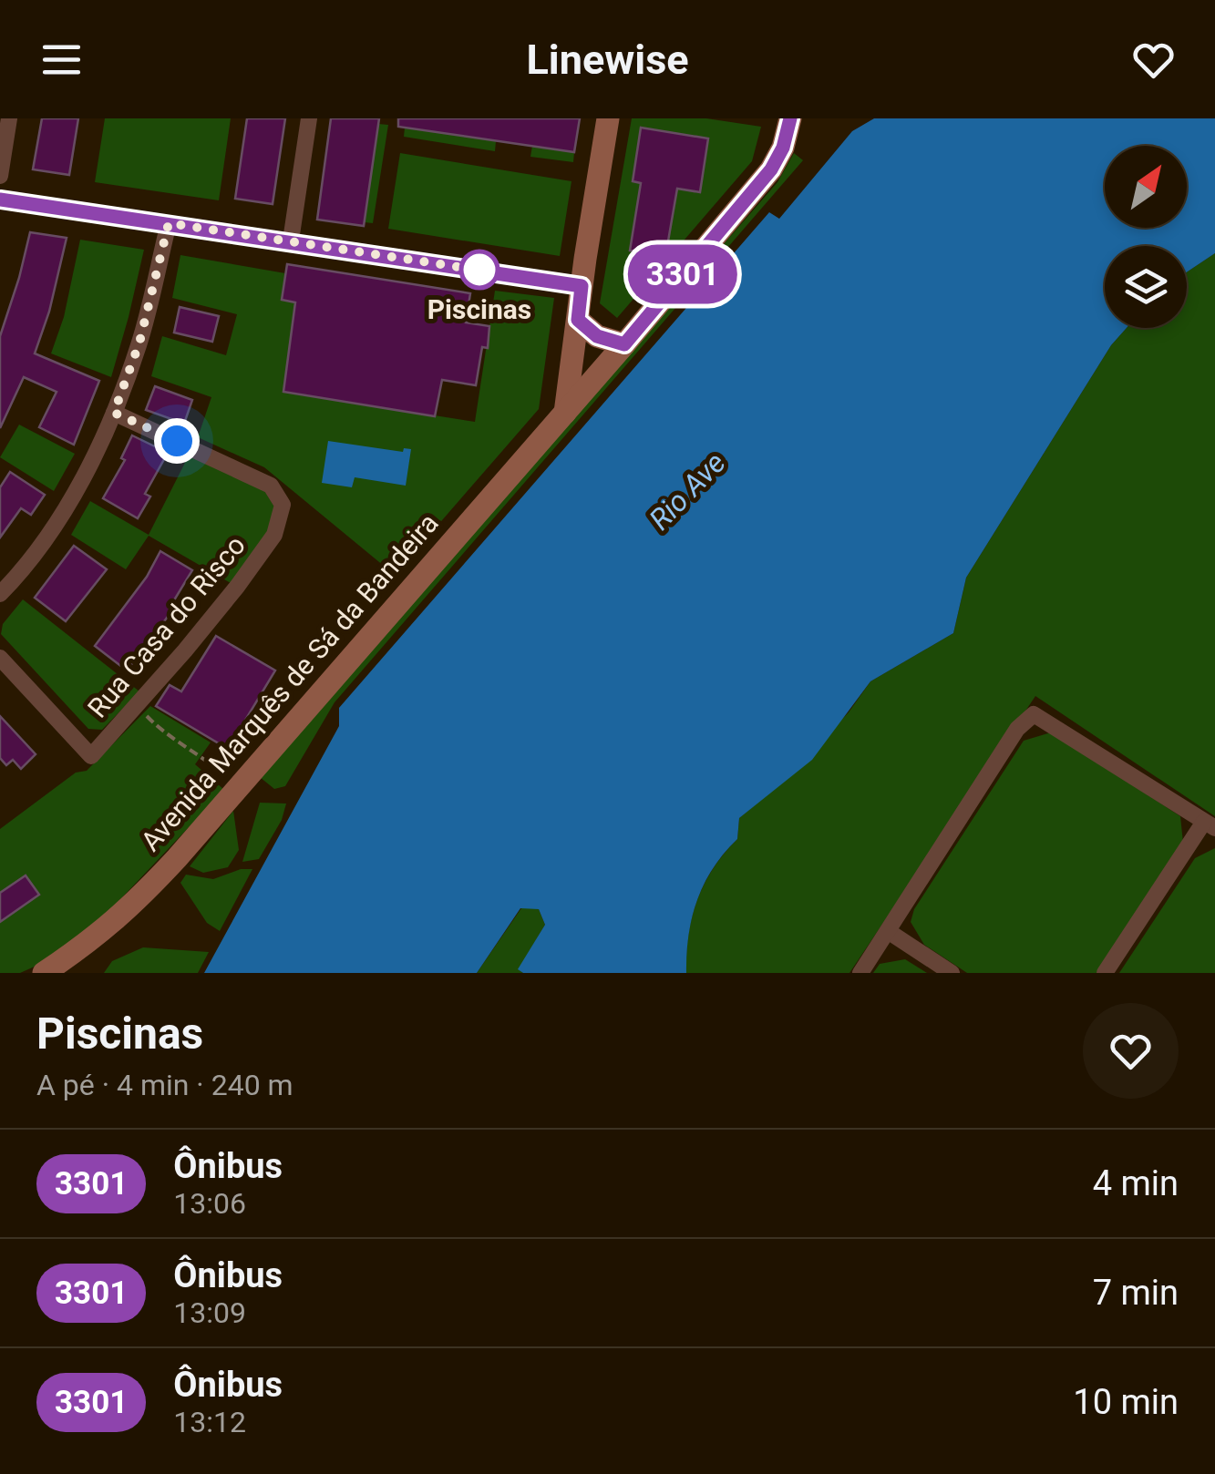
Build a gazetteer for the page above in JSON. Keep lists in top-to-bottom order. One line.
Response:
{"streets":{"main road":["Avenida Marquês de Sá da Bandeira"],"street":["Rua Casa do Risco"]},"water":["Rio Ave"],"places":["Piscinas"],"lines":["bus line 3301"],"north":"top right","page":{"header":"Linewise","on_map":"3301","heading":["Piscinas","A pé · 4 min · 240 m"],"list":[{"mark":"3301","name":"Ônibus","note":"13:06","value":"4 min"},{"mark":"3301","name":"Ônibus","note":"13:09","value":"7 min"},{"mark":"3301","name":"Ônibus","note":"13:12","value":"10 min"}]}}
